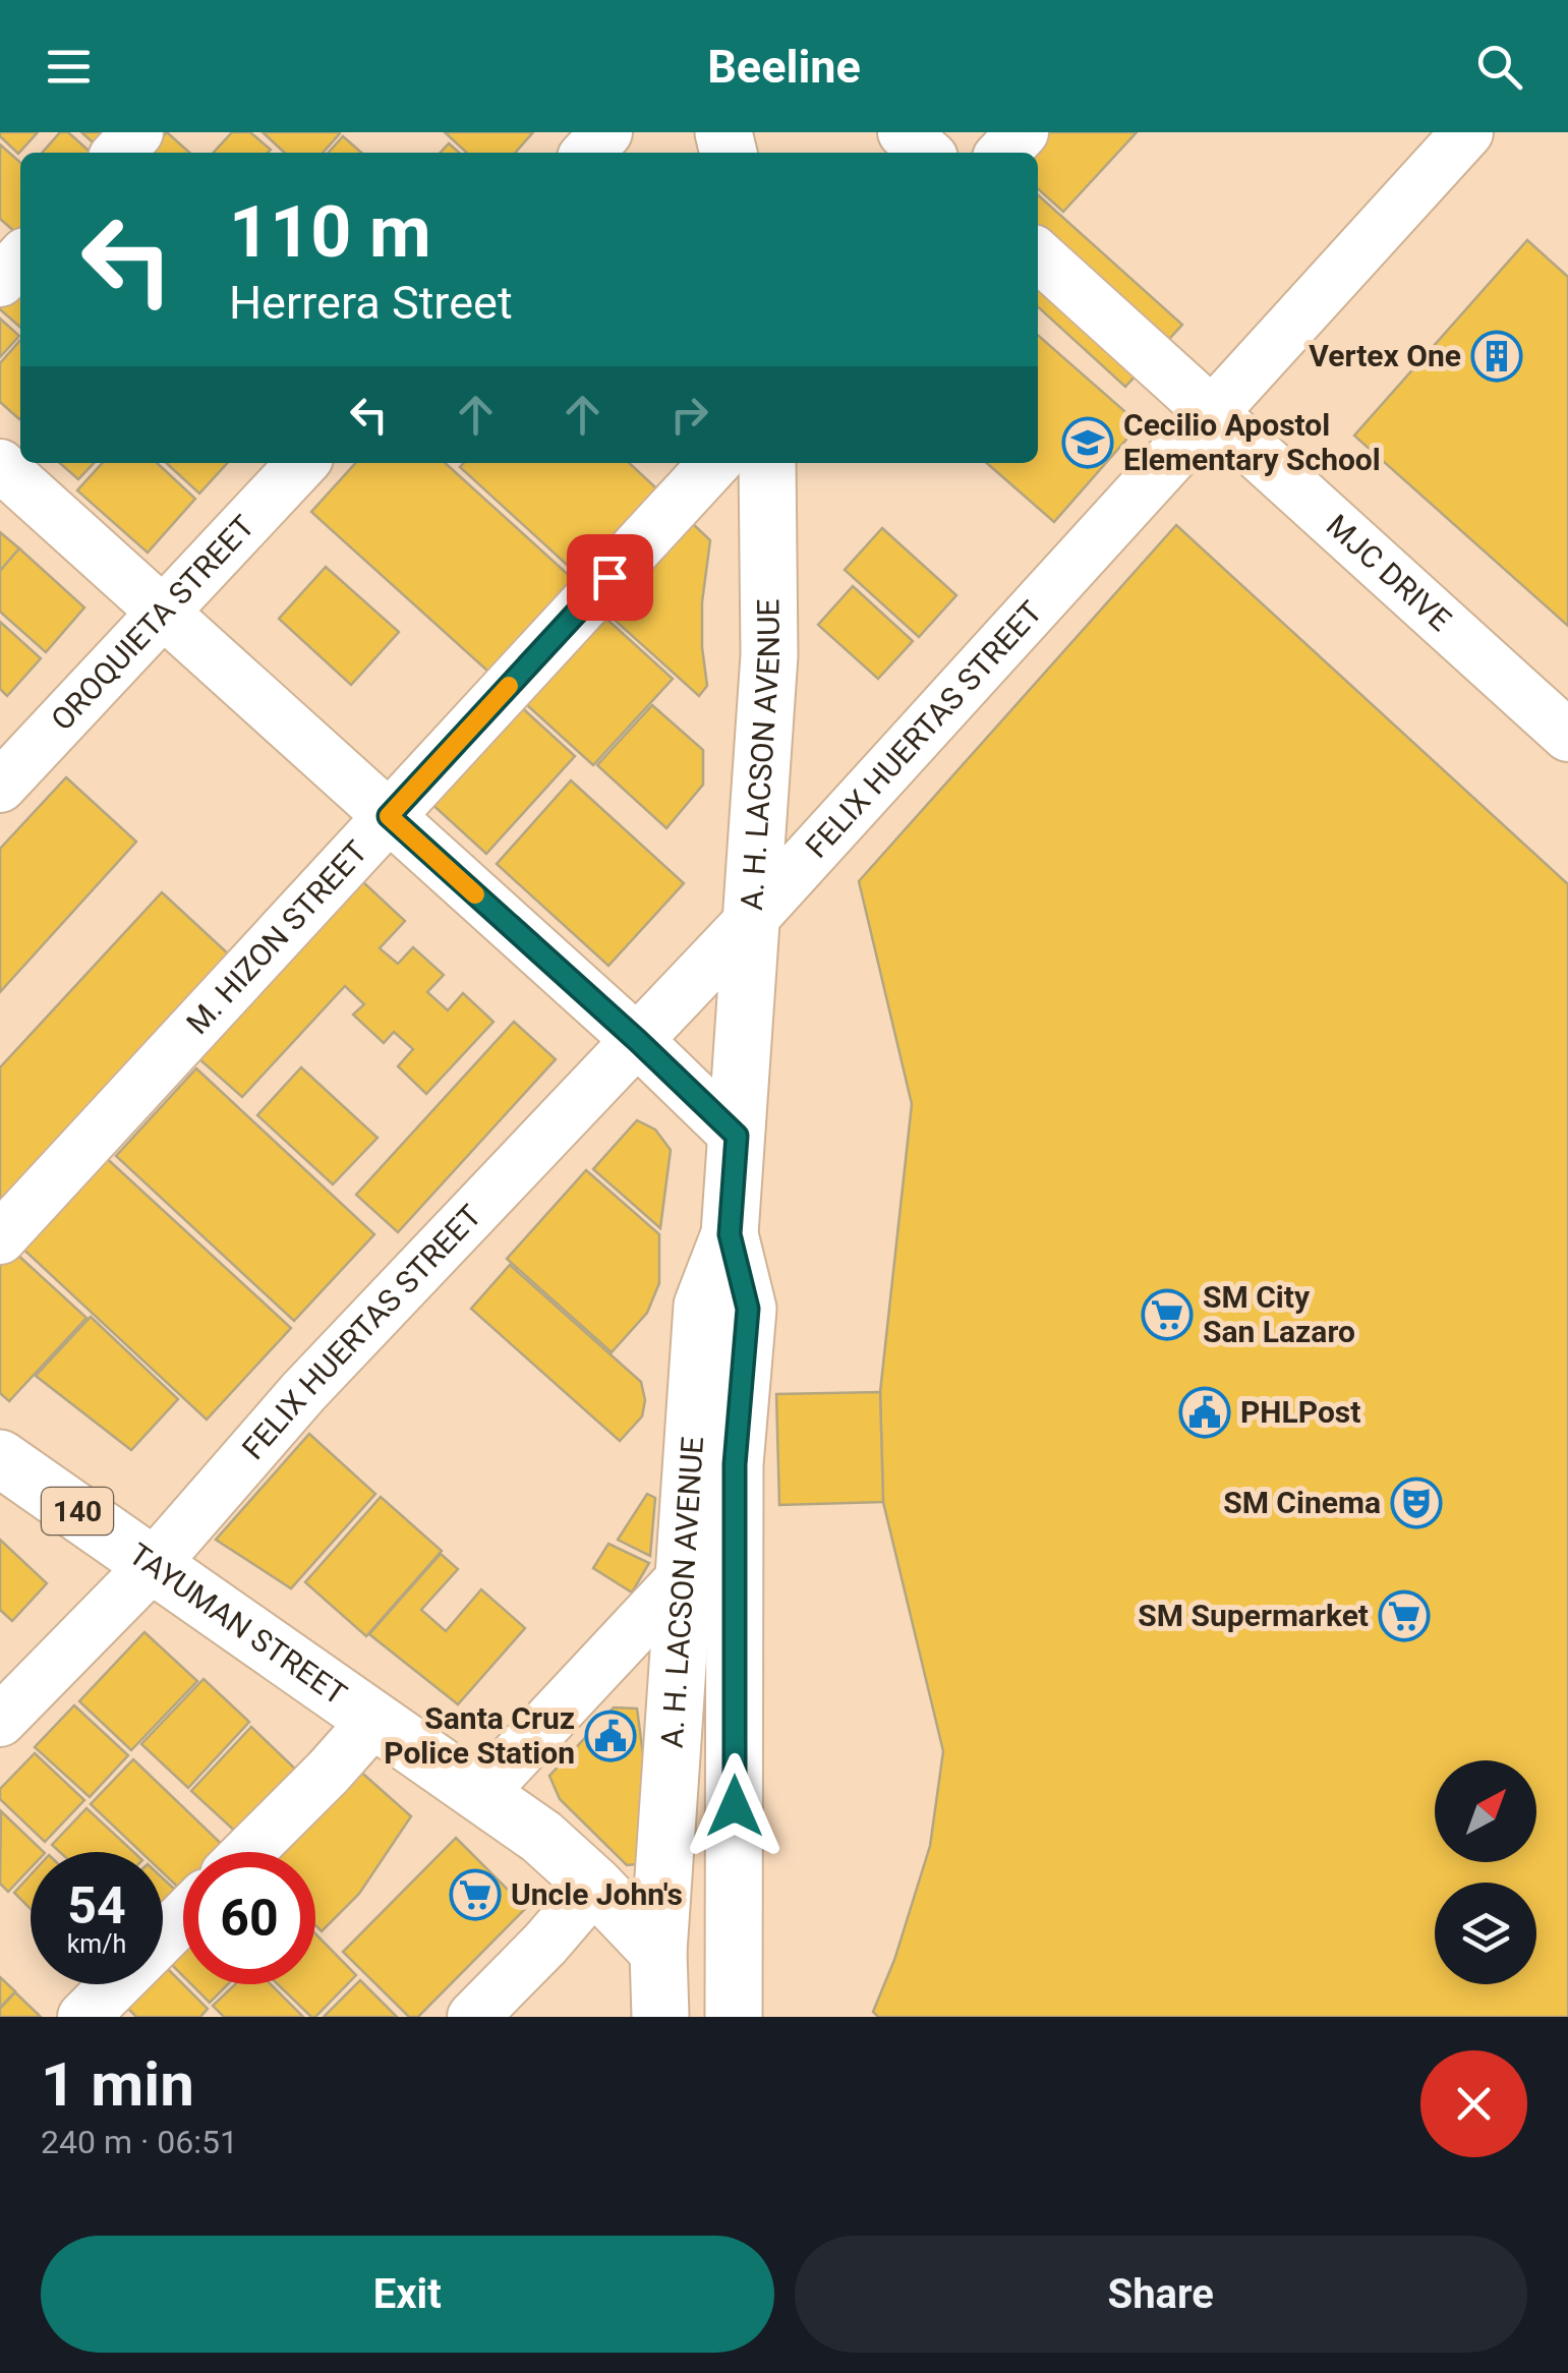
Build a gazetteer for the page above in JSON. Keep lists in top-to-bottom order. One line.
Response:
{"streets":{"main road":["A. H. LACSON AVENUE","140","TAYUMAN STREET"],"street":["MJC DRIVE","OROQUIETA STREET","FELIX HUERTAS STREET","M. HIZON STREET"]},"crossings":[["MJC DRIVE","FELIX HUERTAS STREET"],["FELIX HUERTAS STREET","A. H. LACSON AVENUE"],["FELIX HUERTAS STREET","TAYUMAN STREET"],["A. H. LACSON AVENUE","TAYUMAN STREET"]],"places":{"building":["Vertex One"],"school or university":["Cecilio Apostol Elementary School"],"supermarket":["SM City San Lazaro","SM Supermarket","Uncle John's"],"public building":["PHLPost","Santa Cruz Police Station"],"theatre":["SM Cinema"]},"north":"top right","page":{"header":"Beeline","turn":["110 m","Herrera Street"],"speed":"54 km/h","limit":"60","heading":["1 min","240 m · 06:51"],"buttons":["Exit","Share"]}}
